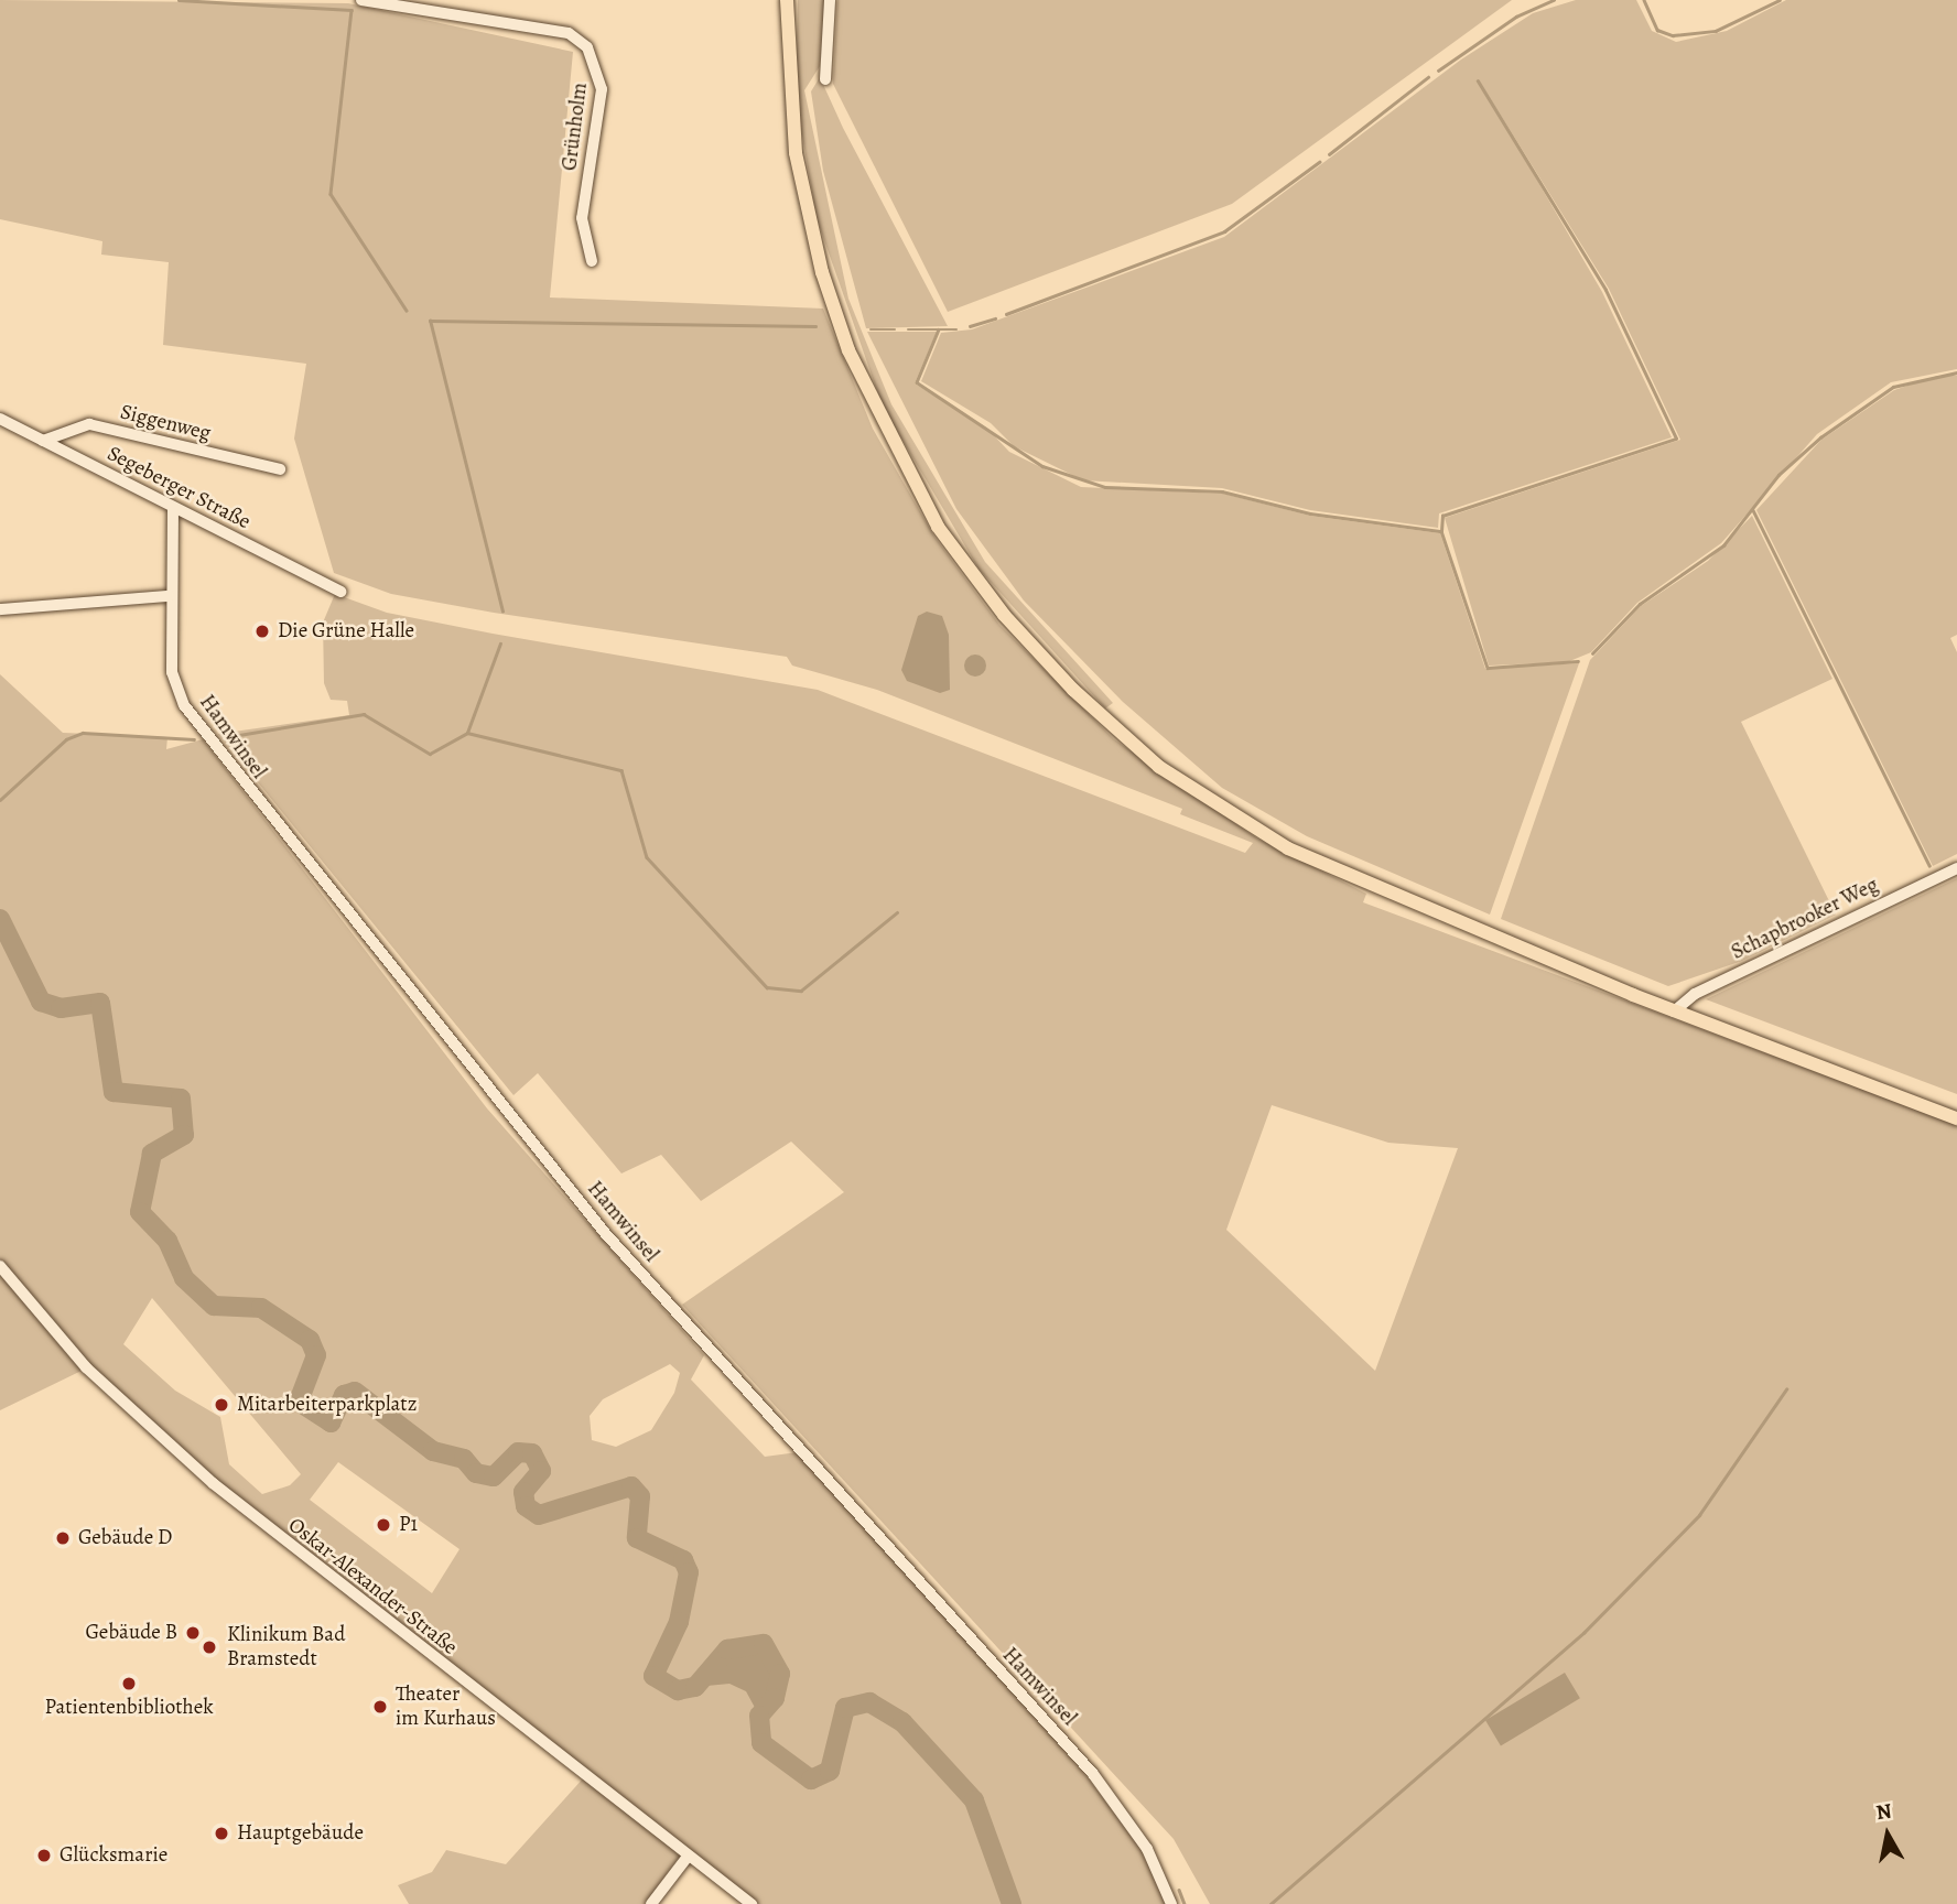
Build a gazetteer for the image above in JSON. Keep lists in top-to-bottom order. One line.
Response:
{"streets":{"street":["Grünholm","Siggenweg","Segeberger Straße","Hamwinsel","Schapbrooker Weg","Oskar-Alexander-Straße"]},"crossings":[["Siggenweg","Segeberger Straße"],["Segeberger Straße","Hamwinsel"]],"places":["Die Grüne Halle","Mitarbeiterparkplatz","P1","Gebäude D","Gebäude B","Klinikum Bad Bramstedt","Patientenbibliothek","Theater im Kurhaus","Hauptgebäude","Glücksmarie"],"north":"top"}
